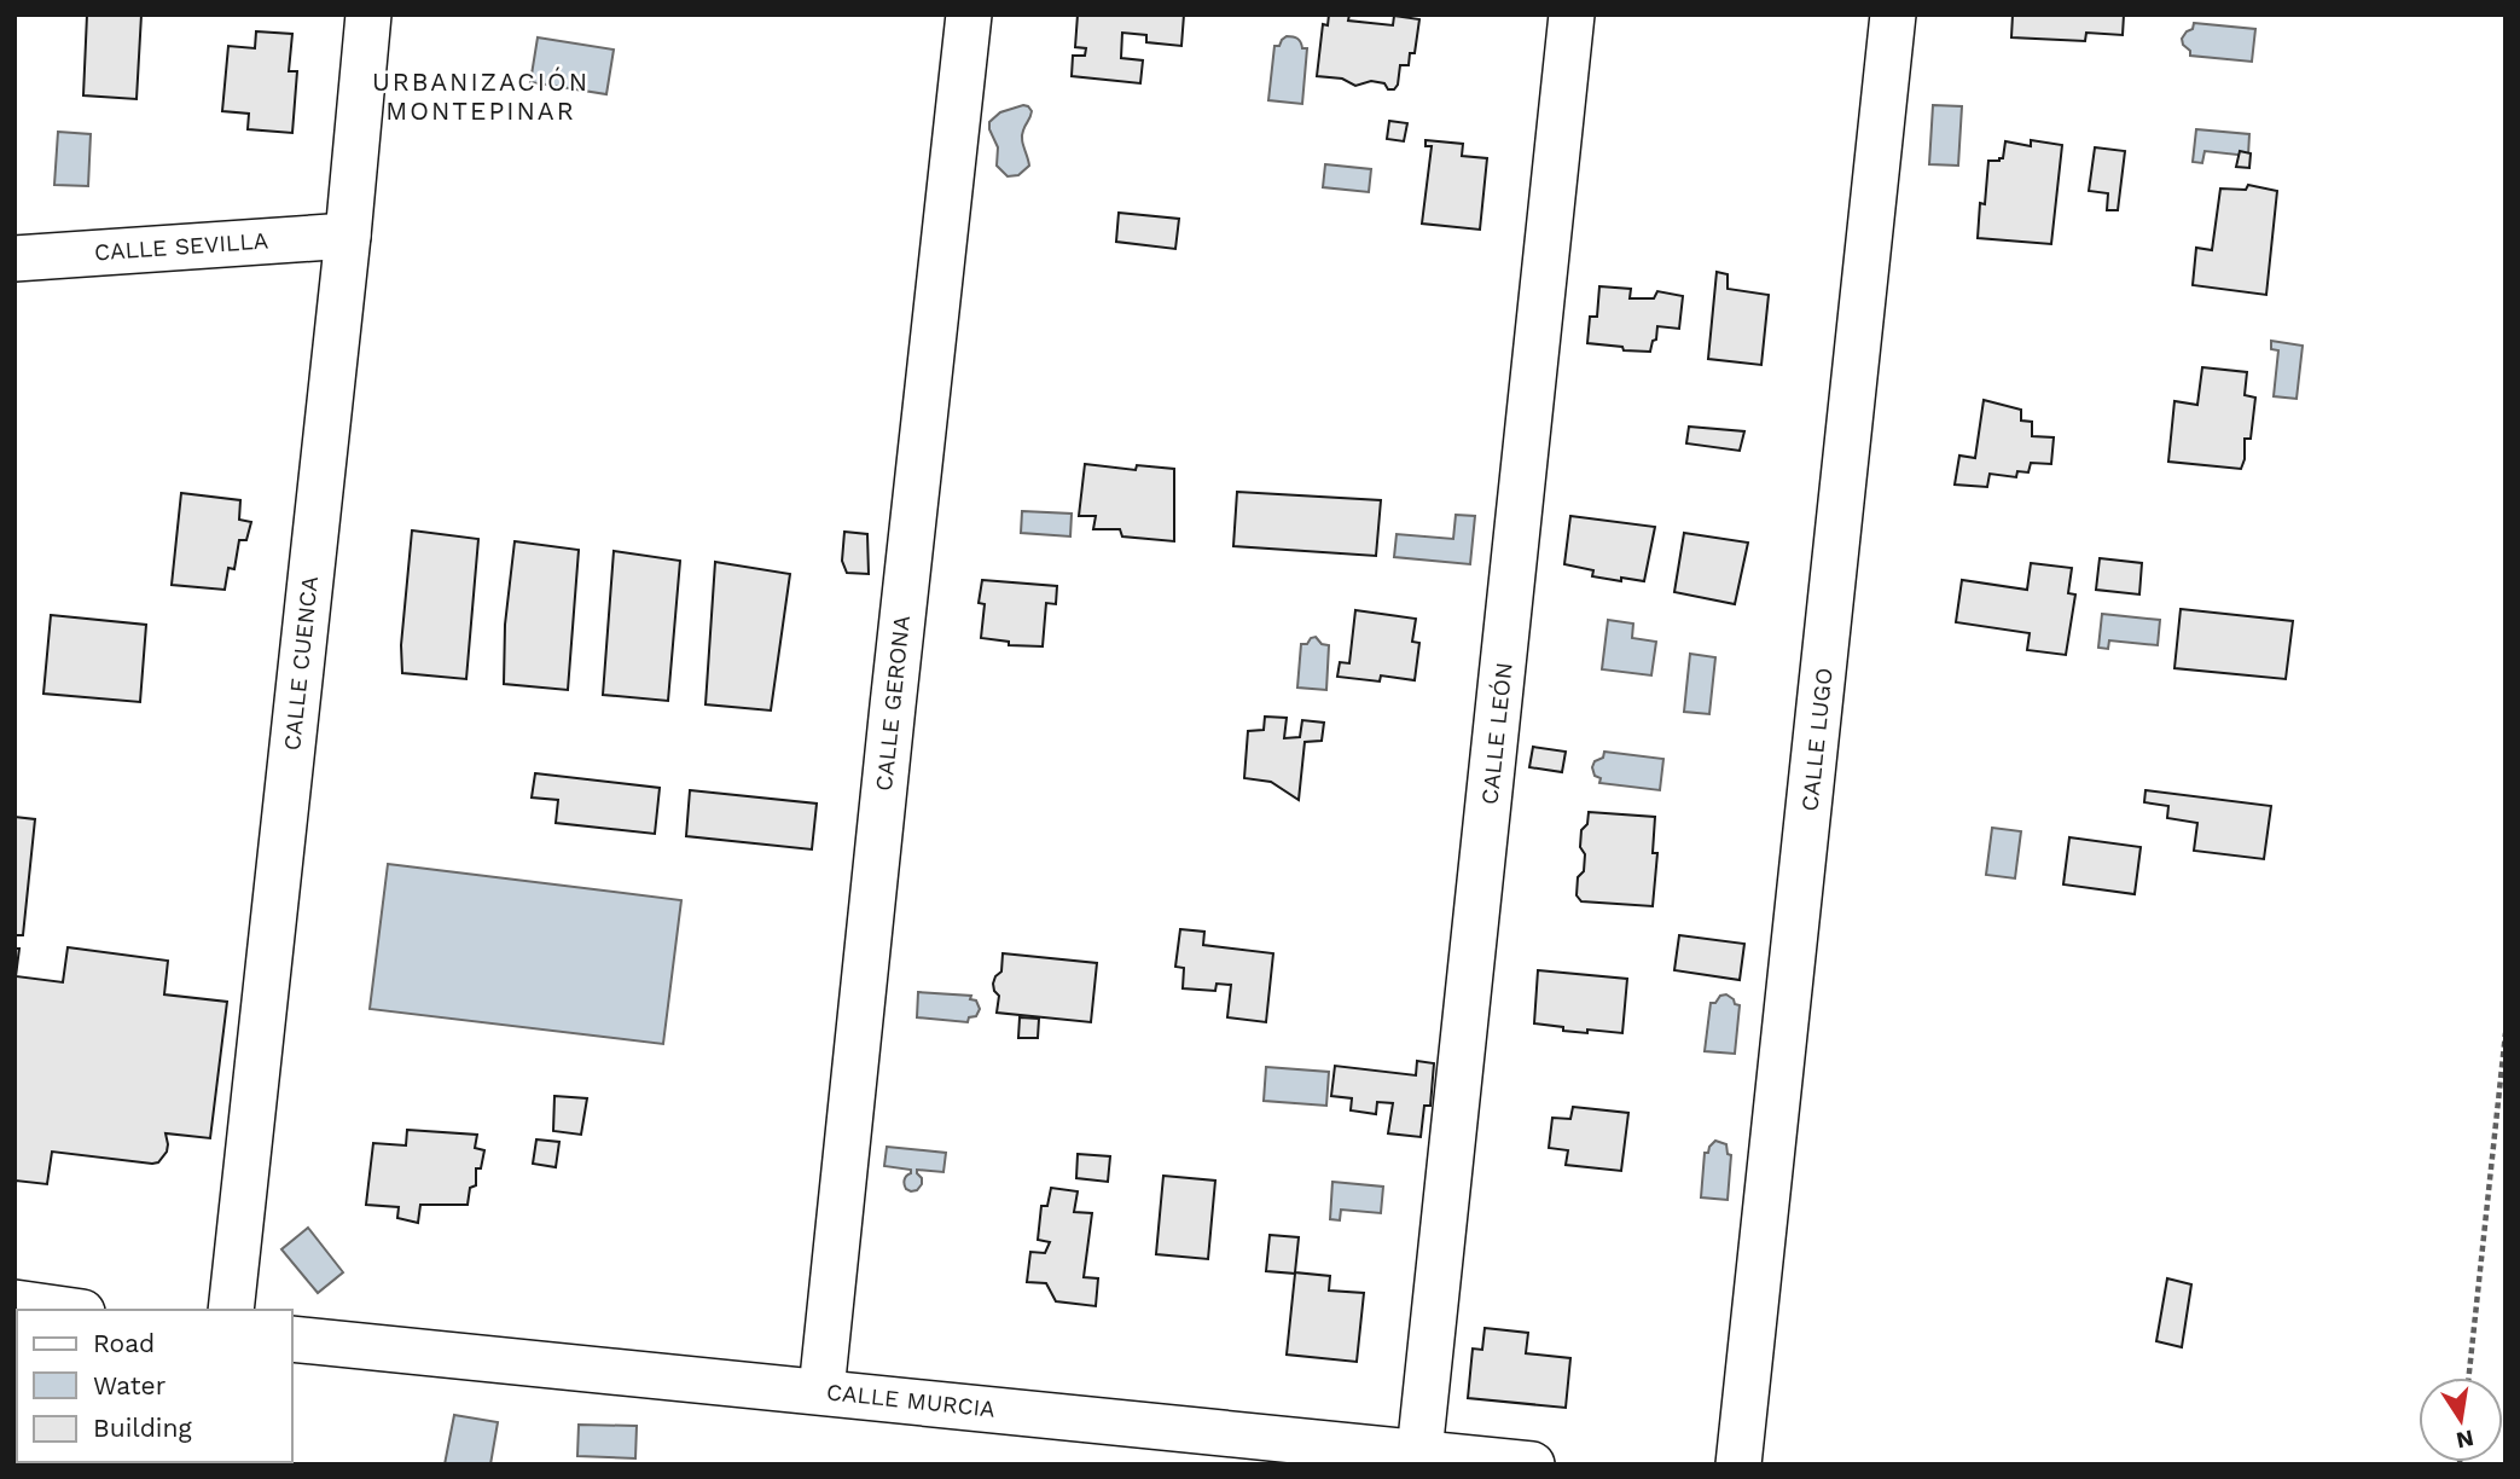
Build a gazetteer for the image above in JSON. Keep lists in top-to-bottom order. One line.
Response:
{"streets":{"street":["CALLE SEVILLA","CALLE CUENCA","CALLE GERONA","CALLE LEÓN","CALLE LUGO","CALLE MURCIA"]},"crossings":[["CALLE SEVILLA","CALLE CUENCA"],["CALLE GERONA","CALLE MURCIA"],["CALLE LEÓN","CALLE MURCIA"]],"districts":["URBANIZACIÓN MONTEPINAR"],"legend":["Road","Water","Building"],"north":"bottom"}
